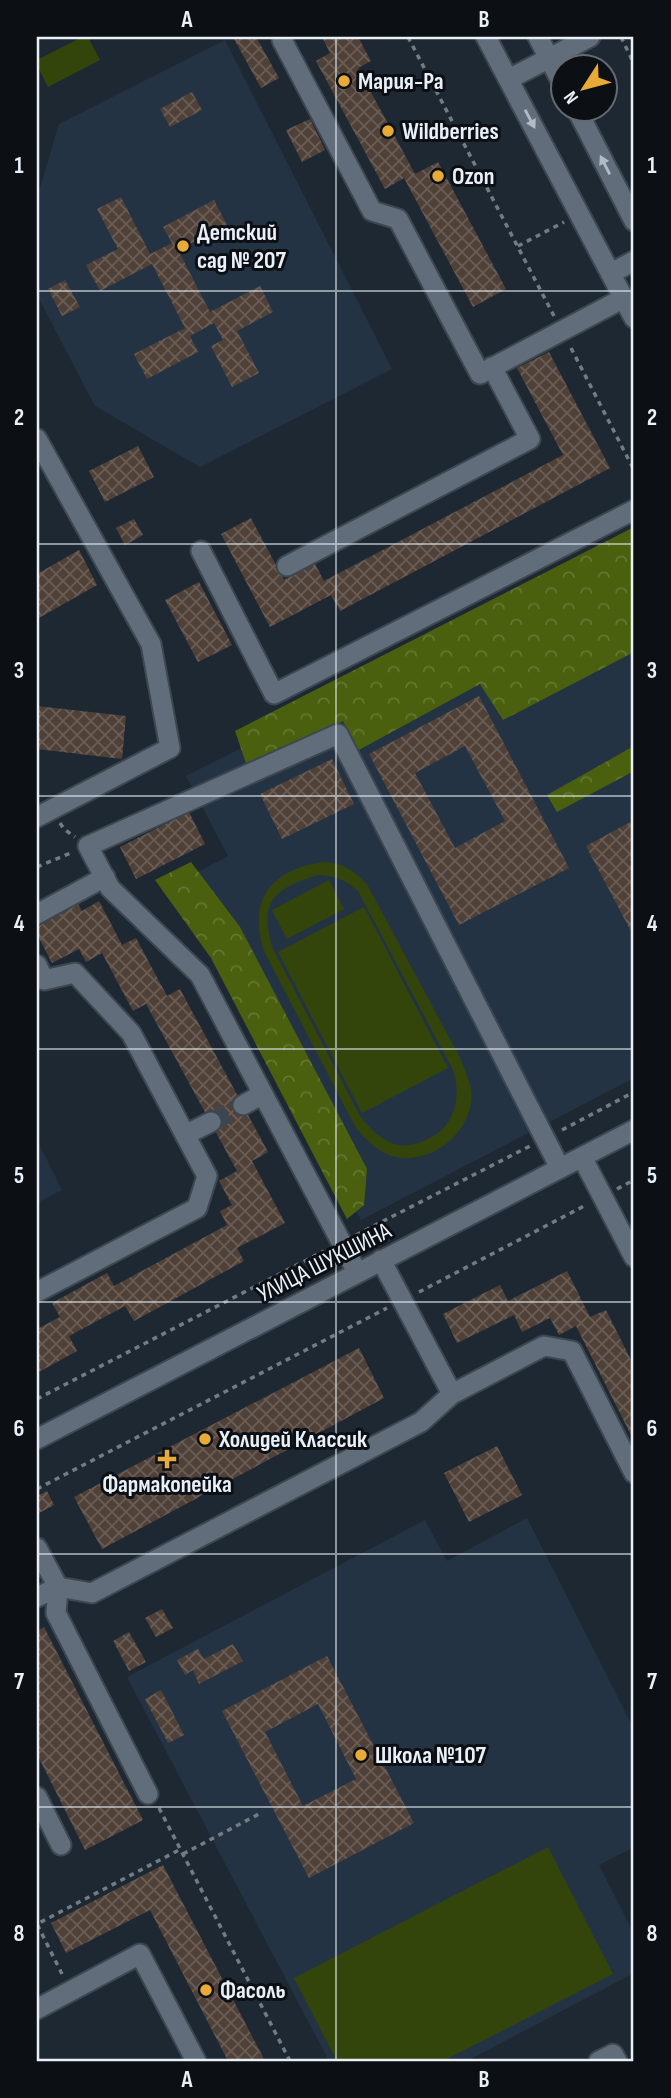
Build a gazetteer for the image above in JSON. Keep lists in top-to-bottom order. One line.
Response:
{"streets":{"street":["УЛИЦА ШУКШИНА"]},"places":{"other":["Мария-Ра","Wildberries","Ozon","Детский сад № 207","Холидей Классик","Школа №107","Фасоль"],"health":["Фармакопейка"]},"north":"bottom left","grid":{"columns":["A","B"],"rows":["1","2","3","4","5","6","7","8"]}}
